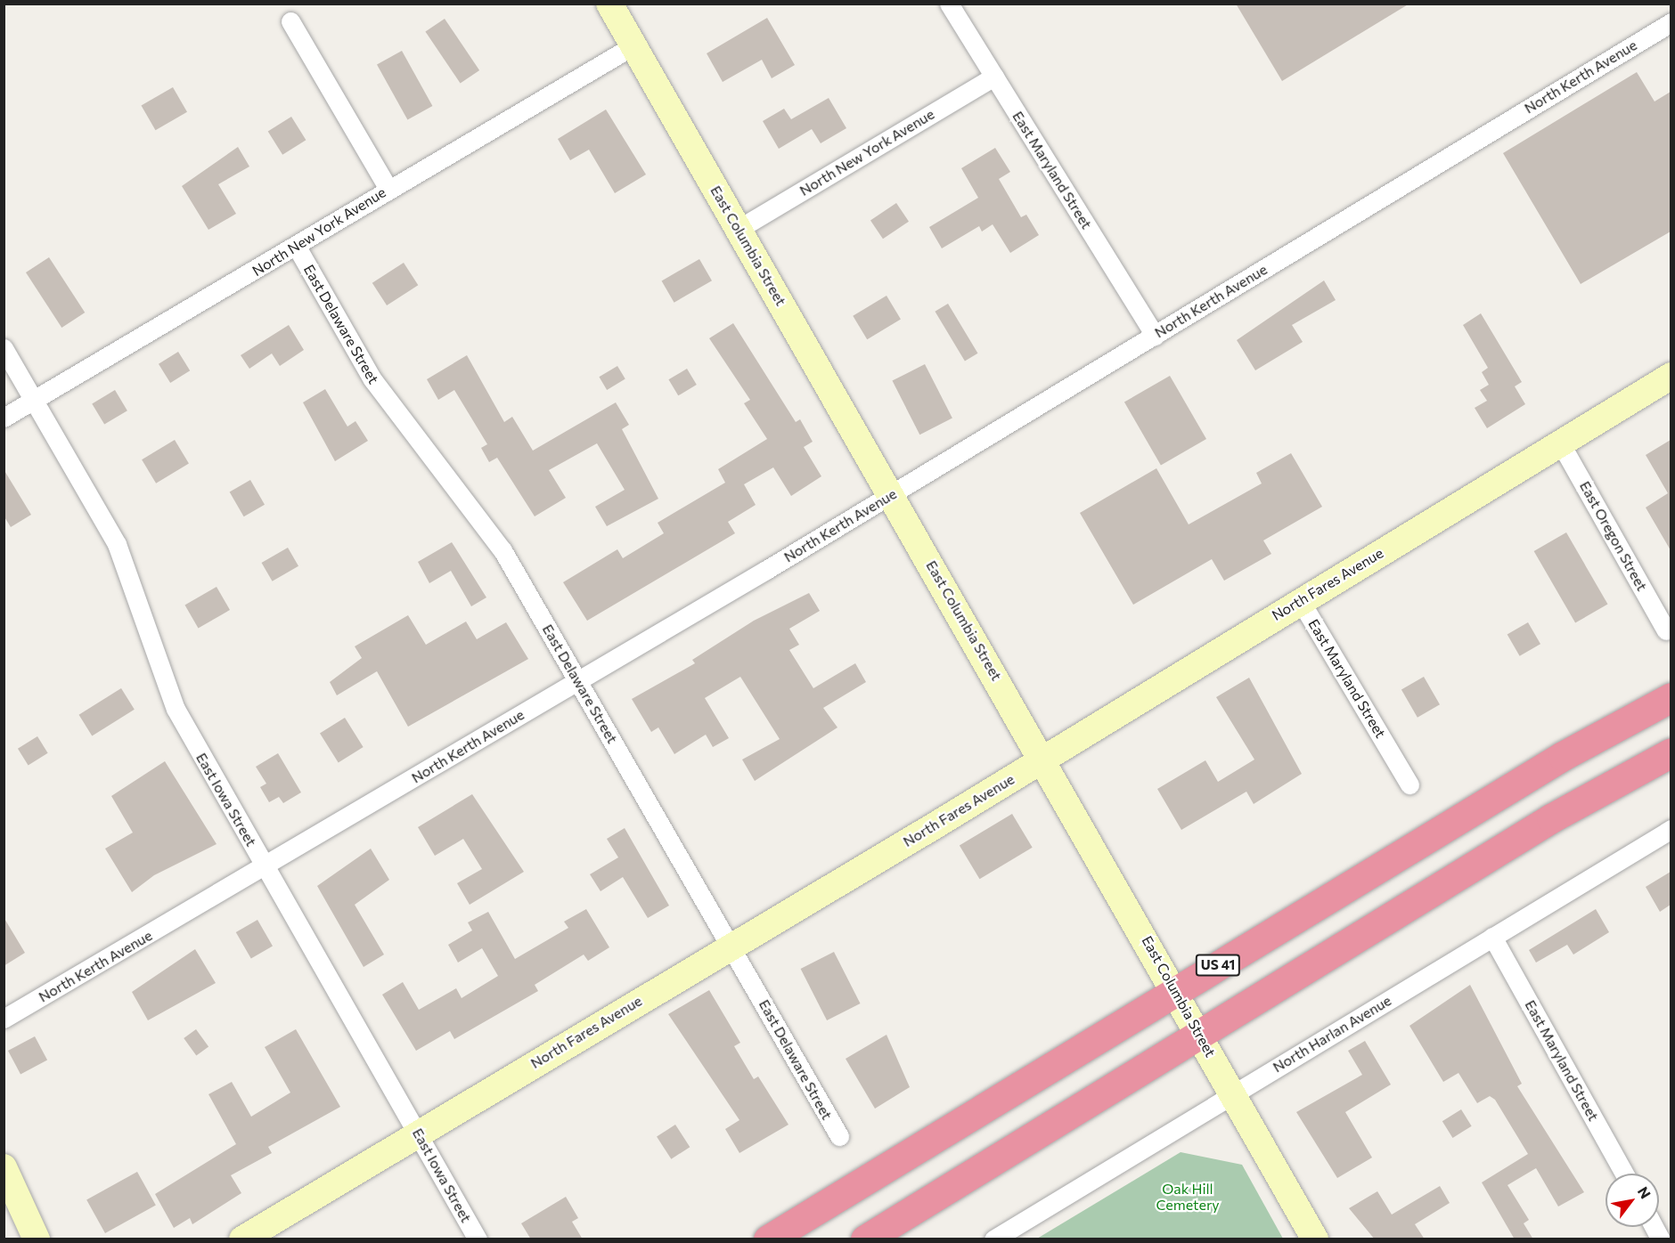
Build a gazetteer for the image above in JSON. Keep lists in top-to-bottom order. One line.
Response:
{"streets":{"highway":["US 41"],"street":["North Kerth Avenue","North New York Avenue","East Maryland Street","East Columbia Street","East Delaware Street","East Oregon Street","North Fares Avenue","East Iowa Street","North Harlan Avenue"]},"crossings":[["North Kerth Avenue","East Maryland Street"],["North Kerth Avenue","East Columbia Street"],["North Kerth Avenue","East Delaware Street"],["North Kerth Avenue","East Iowa Street"],["North New York Avenue","East Maryland Street"],["North New York Avenue","East Columbia Street"],["North New York Avenue","East Delaware Street"],["North New York Avenue","East Iowa Street"],["East Maryland Street","North Fares Avenue"],["East Maryland Street","North Harlan Avenue"],["East Columbia Street","North Fares Avenue"],["East Columbia Street","US 41"],["East Columbia Street","North Harlan Avenue"],["East Delaware Street","North Fares Avenue"],["East Oregon Street","North Fares Avenue"],["North Fares Avenue","East Iowa Street"]],"parks":["Oak Hill Cemetery"],"north":"top right"}
